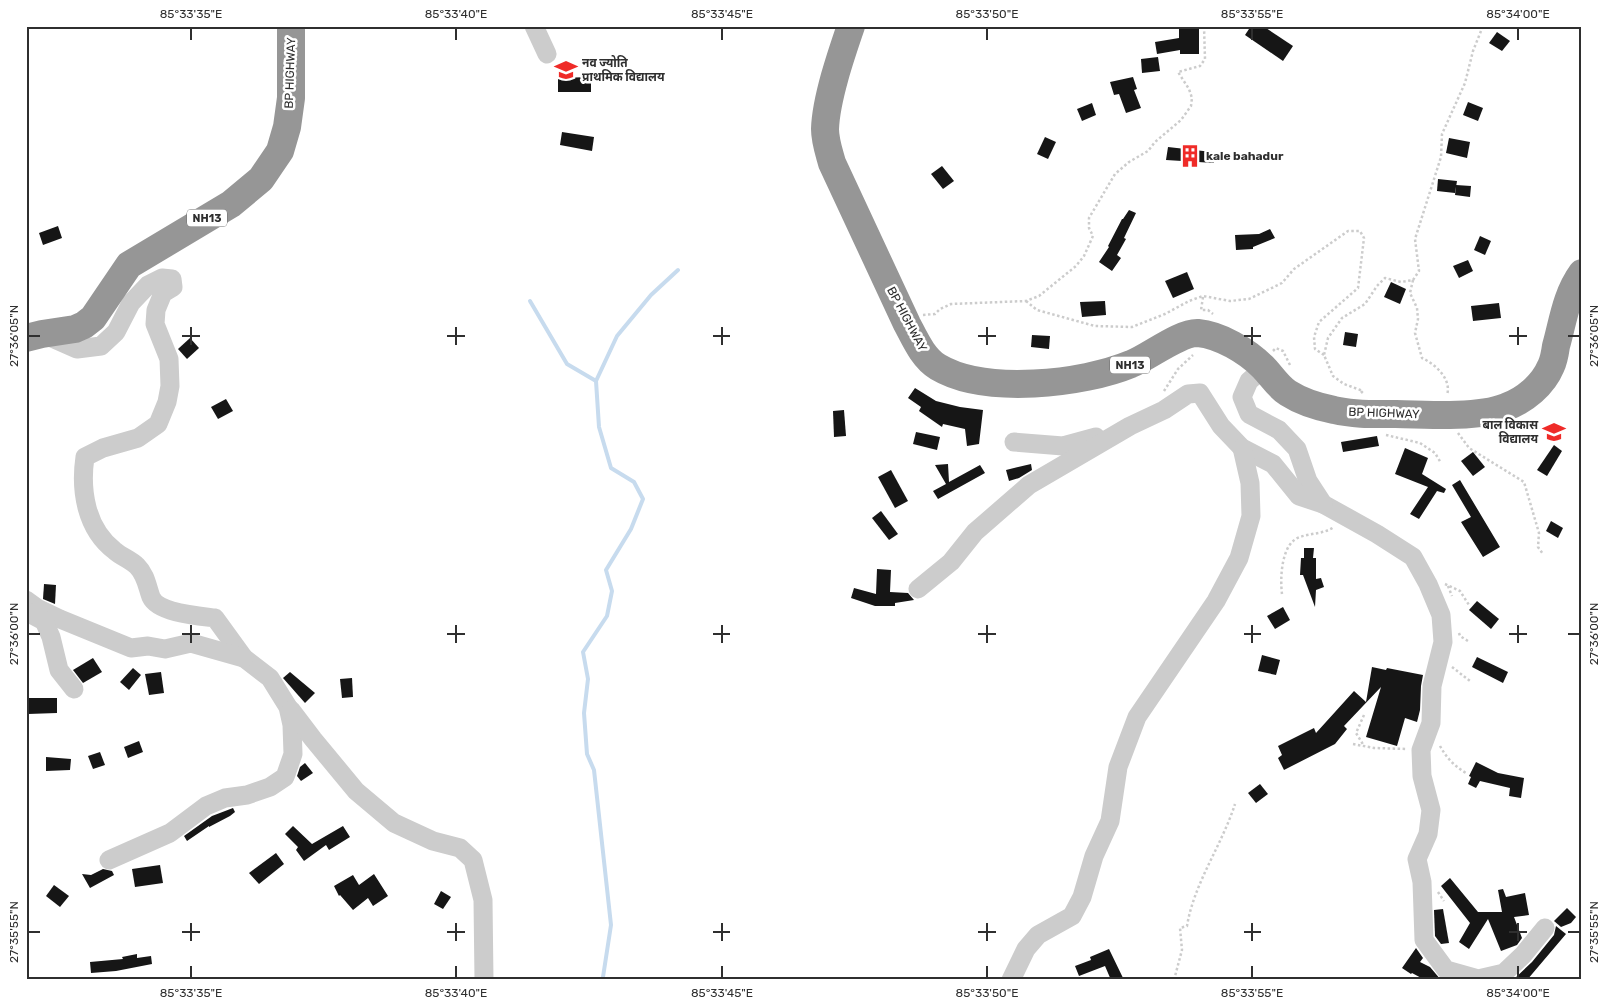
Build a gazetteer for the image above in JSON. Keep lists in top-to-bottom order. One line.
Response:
{"streets":{"highway":["BP HIGHWAY","NH13"]},"places":{"school or university":["नव ज्योति प्राथमिक विद्यालय","बाल विकास विद्यालय"],"building":["kale bahadur"]},"coordinates":["85°33'35\"E","85°33'40\"E","85°33'45\"E","85°33'50\"E","85°33'55\"E","85°34'00\"E","27°36'05\"N","27°36'00\"N","27°35'55\"N"]}
